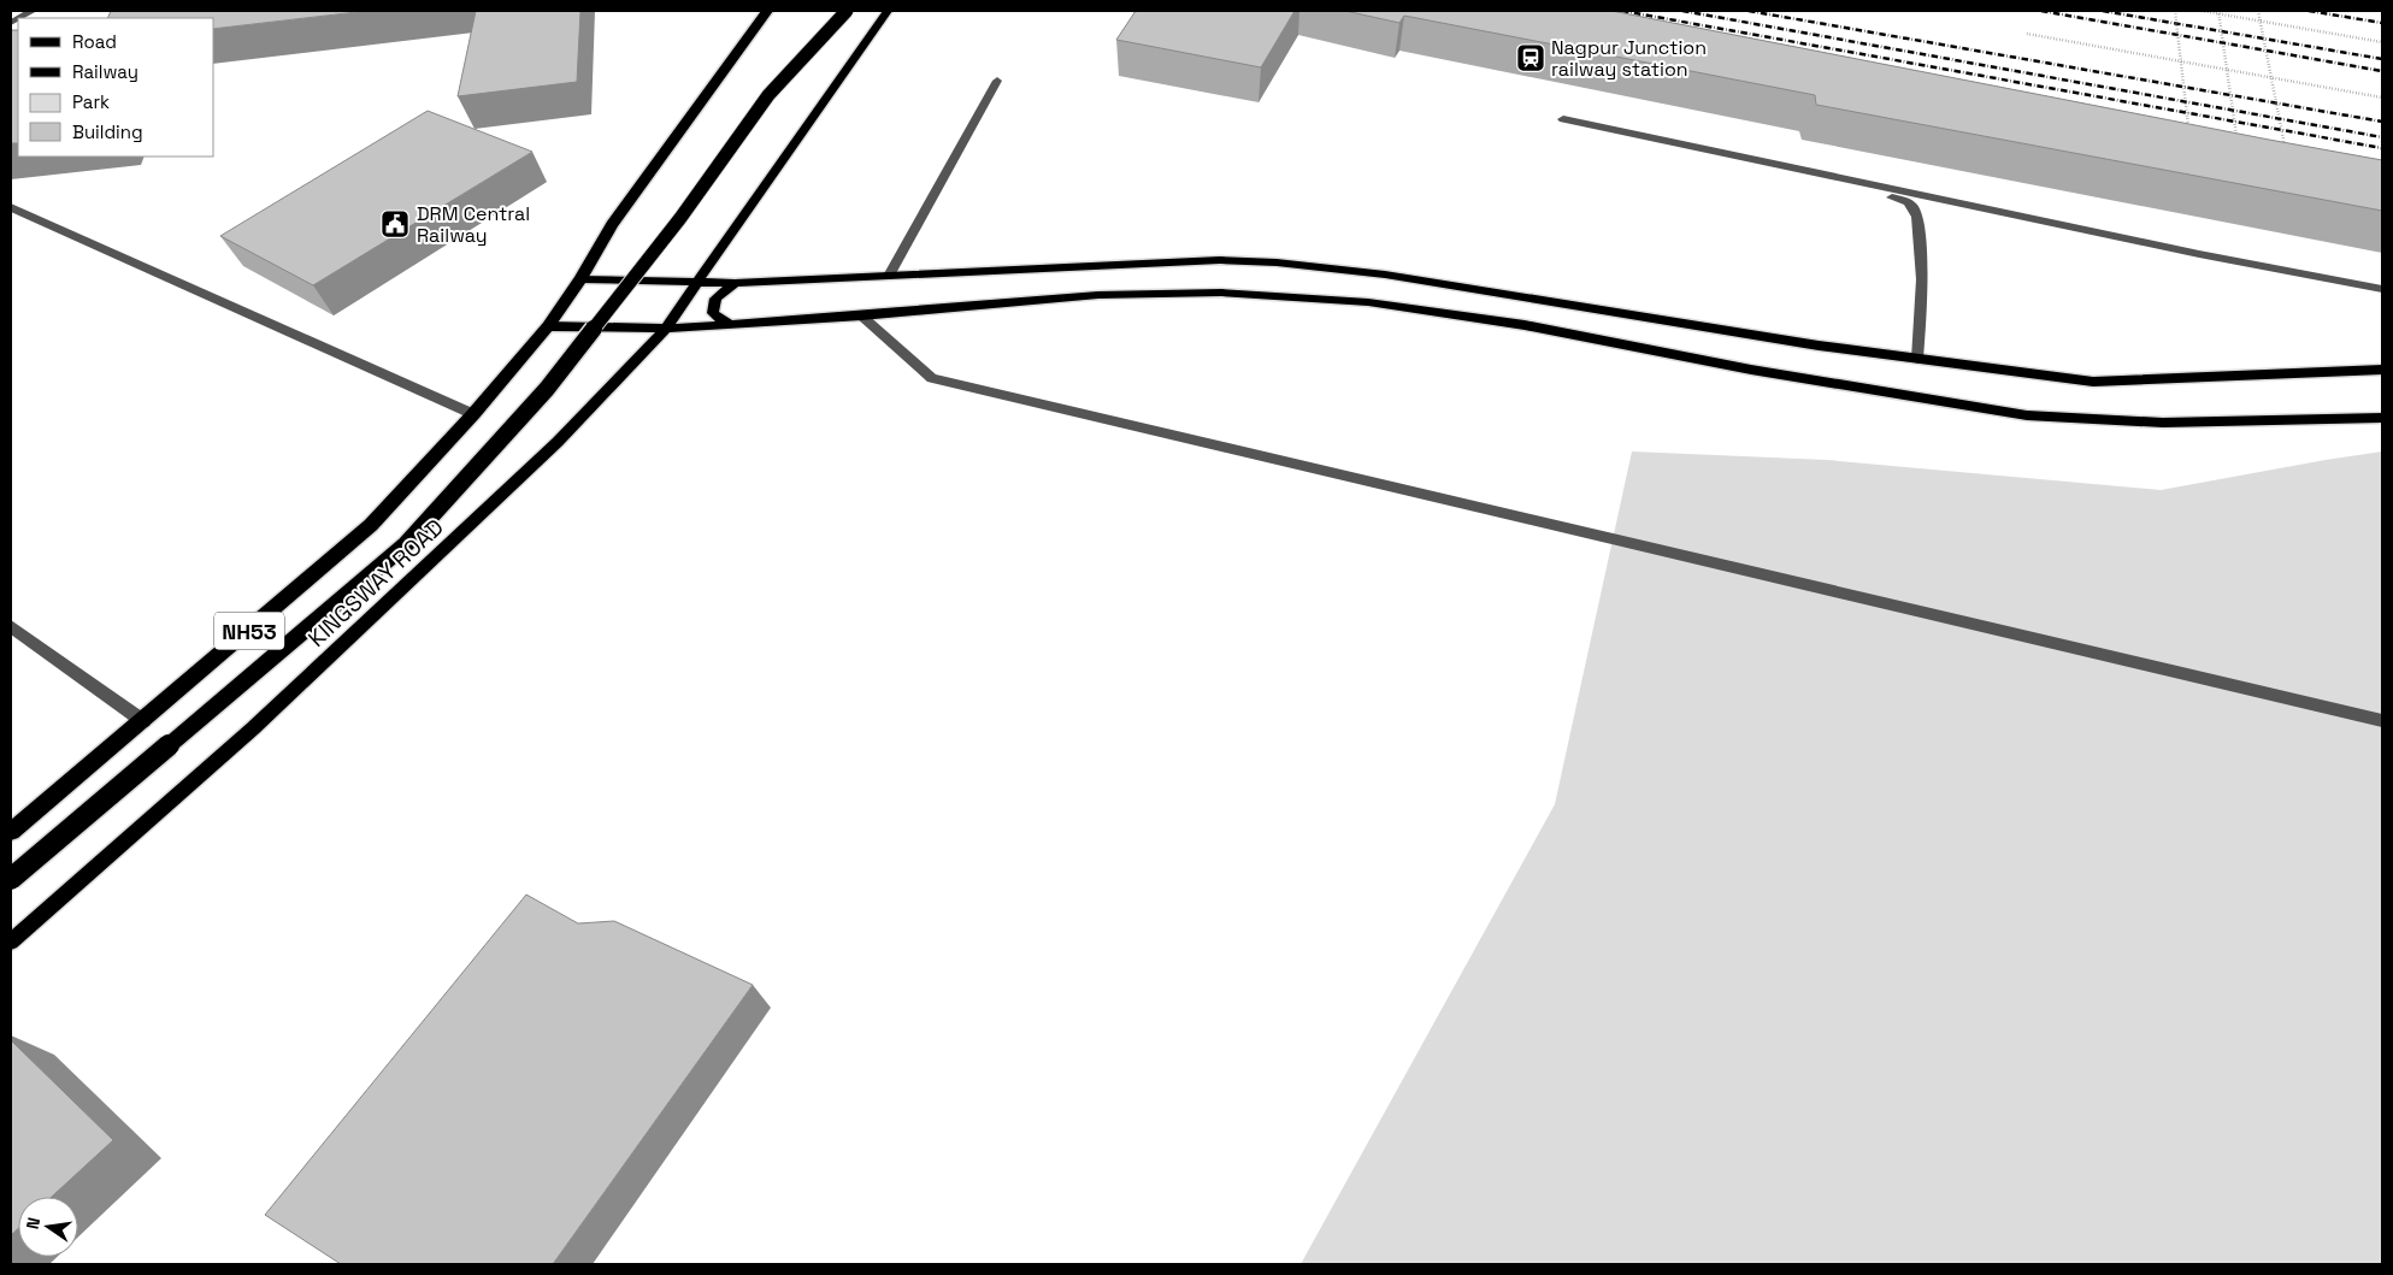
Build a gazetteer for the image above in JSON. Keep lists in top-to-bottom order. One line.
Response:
{"streets":{"highway":["NH53"],"main road":["KINGSWAY ROAD"]},"places":{"station":["Nagpur Junction railway station"],"public building":["DRM Central Railway"]},"legend":["Road","Railway","Park","Building"],"north":"left"}
